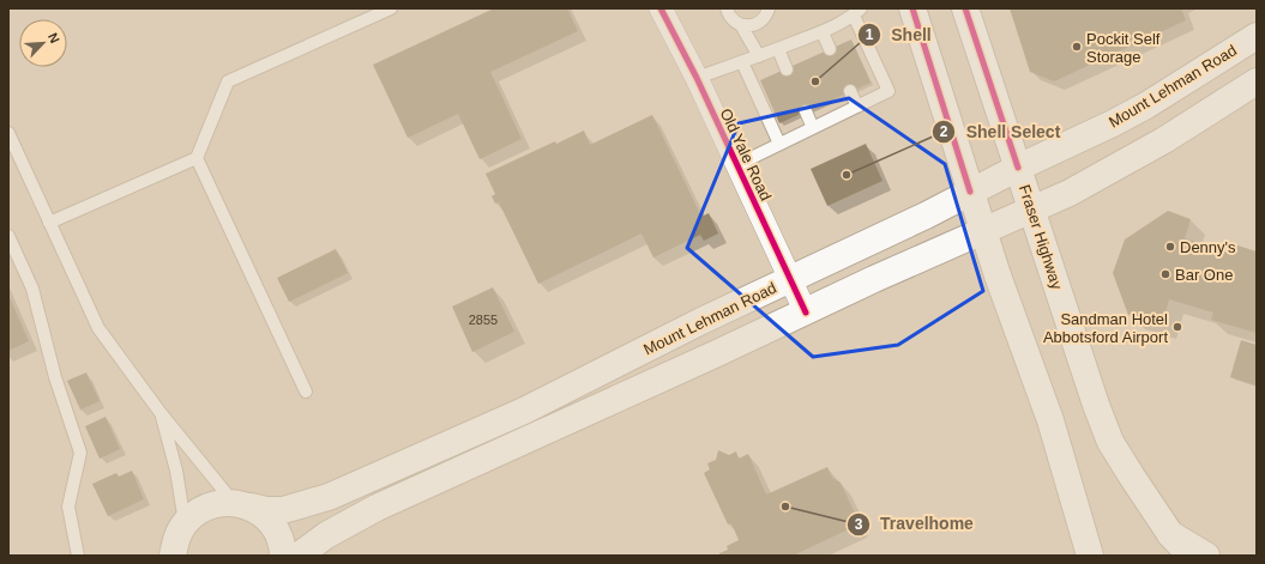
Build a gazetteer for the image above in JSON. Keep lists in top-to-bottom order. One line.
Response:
{"streets":{"main road":["Mount Lehman Road","Fraser Highway"],"street":["Old Yale Road"]},"crossings":[["Mount Lehman Road","Old Yale Road"],["Mount Lehman Road","Fraser Highway"]],"places":["Pockit Self Storage","Shell","Shell Select","Denny's","Bar One","Sandman Hotel Abbotsford Airport","Travelhome"],"house_numbers":["2855"],"north":"top right"}
